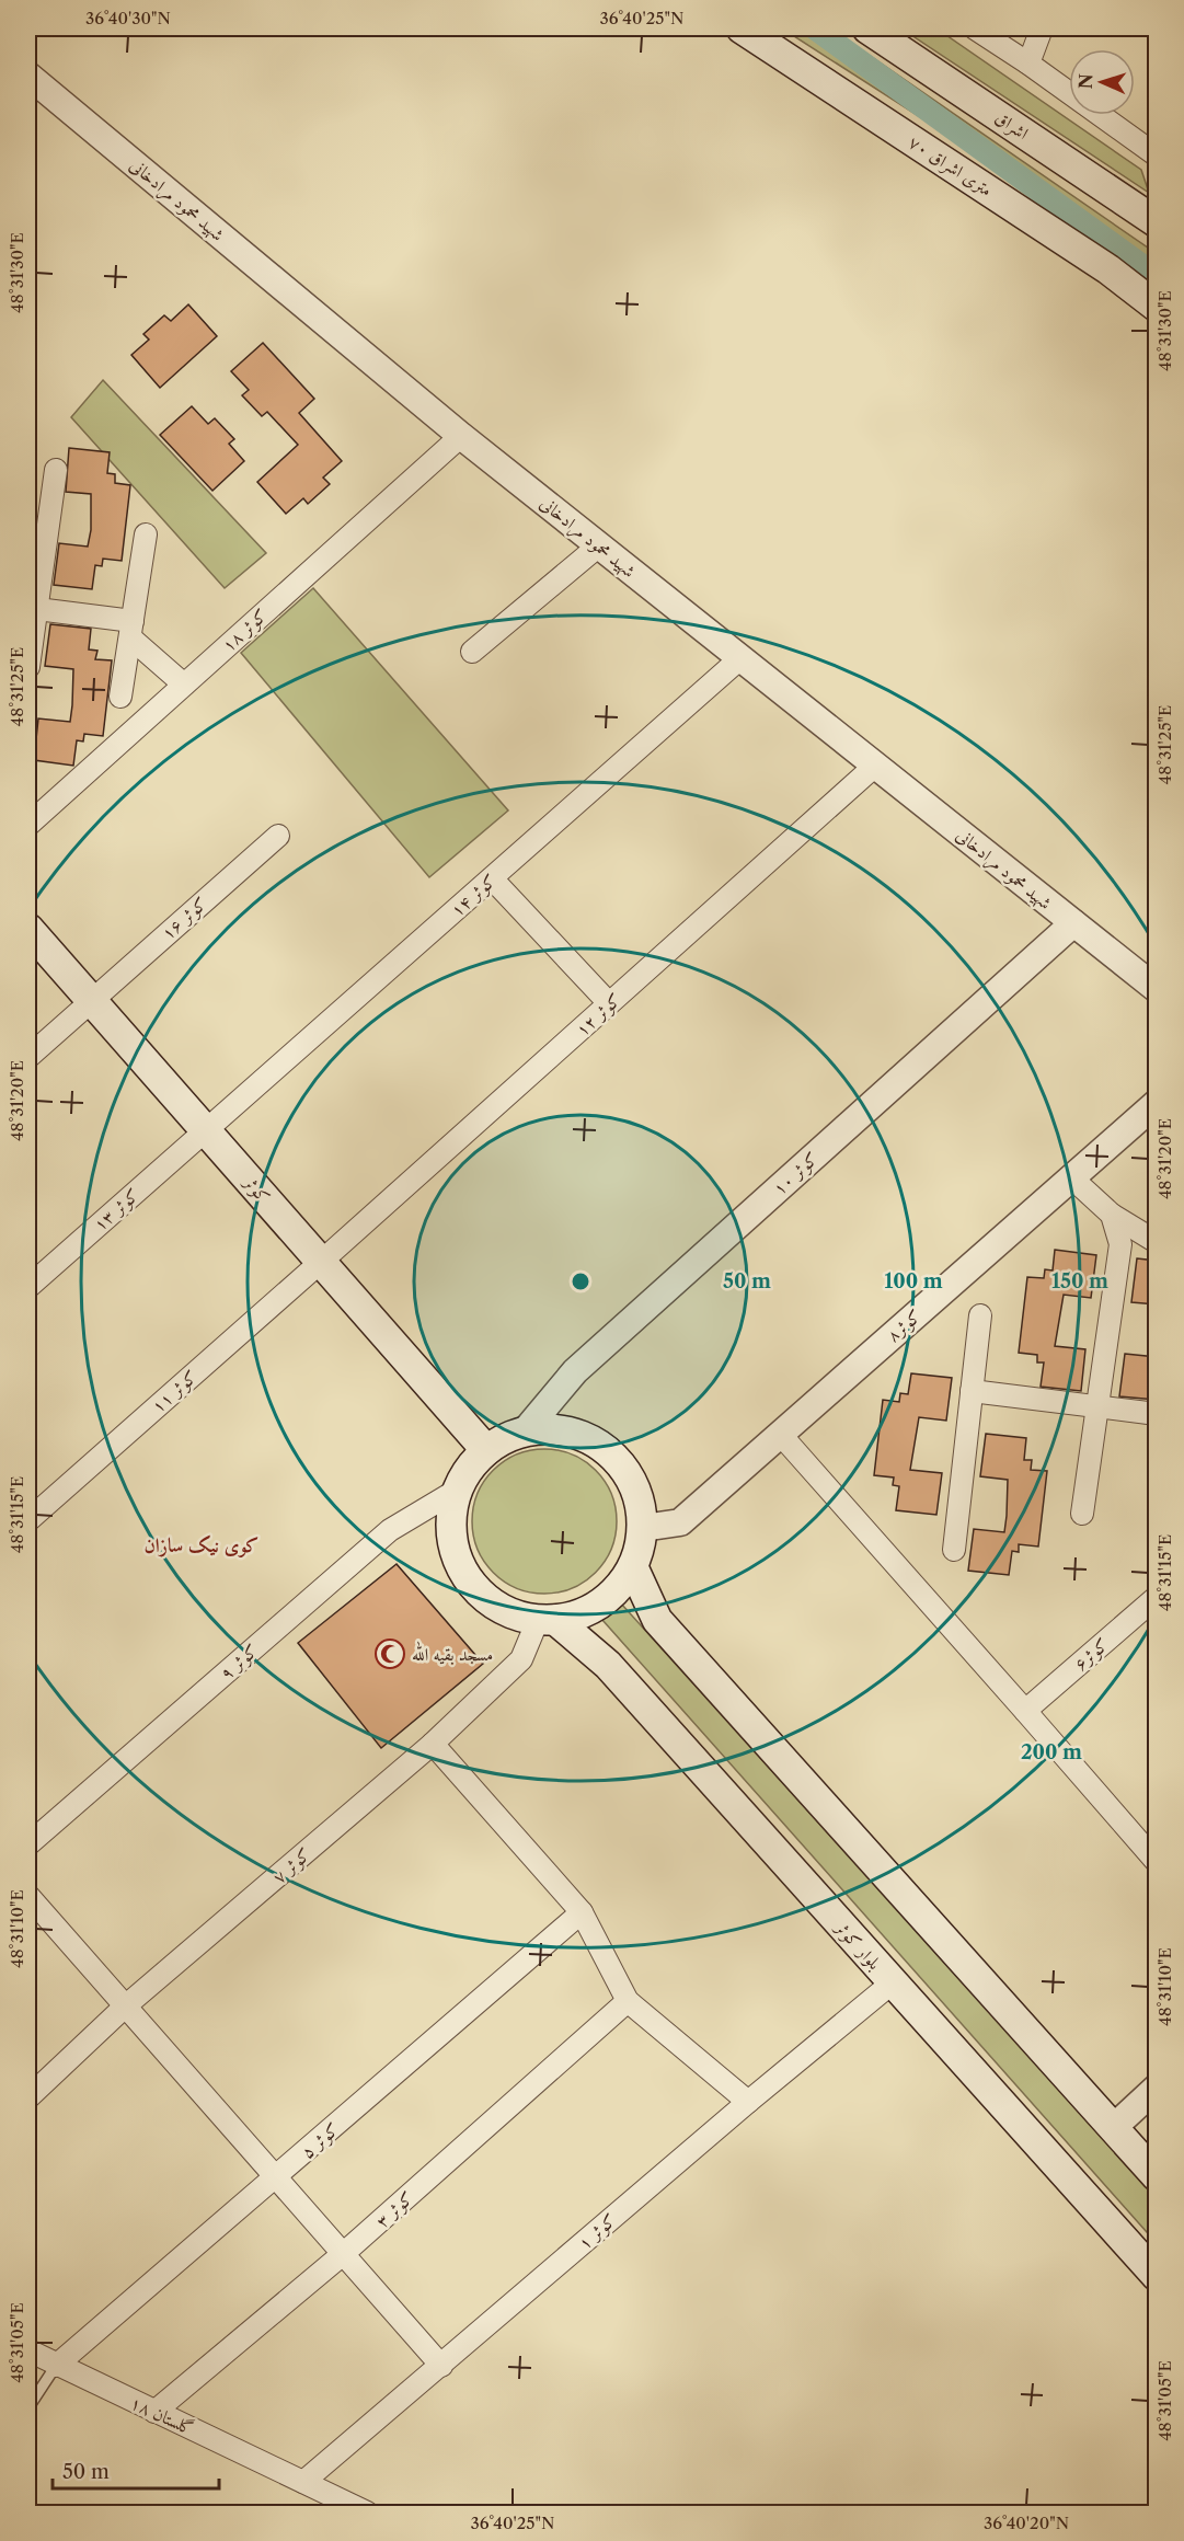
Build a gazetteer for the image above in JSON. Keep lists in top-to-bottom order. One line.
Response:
{"streets":{"main road":["اشراق","۷۰ متری اشراق","کوثر","بلوار کوثر"],"street":["شهید محمود مرادخانی","کوثر ۱۸","کوثر ۱۴","کوثر ۱۶","کوثر ۱۲","کوثر ۱۰","کوثر ۱۳","کوثر۸","کوثر ۱۱","کوثر۶","کوثر ۹","کوثر ۷","کوثر ۵","کوثر ۳","کوثر ۱","گلستان ۱۸"]},"crossings":[["شهید محمود مرادخانی","کوثر ۱۸"],["شهید محمود مرادخانی","کوثر ۱۴"],["شهید محمود مرادخانی","کوثر ۱۲"],["شهید محمود مرادخانی","کوثر ۱۰"],["کوثر ۱۴","کوثر"],["کوثر ۱۴","کوثر ۱۳"],["کوثر ۱۶","کوثر"],["کوثر ۱۲","کوثر"],["کوثر ۱۲","کوثر ۱۱"],["کوثر ۱۰","کوثر"],["کوثر ۱۰","کوثر۸"],["کوثر ۱۰","کوثر ۹"],["کوثر ۱۰","کوثر ۷"],["کوثر ۱۰","بلوار کوثر"],["کوثر","کوثر ۱۳"],["کوثر","کوثر۸"],["کوثر","کوثر ۱۱"],["کوثر","کوثر ۹"],["کوثر","کوثر ۷"],["کوثر","بلوار کوثر"],["کوثر۸","کوثر ۹"],["کوثر۸","کوثر ۷"],["کوثر۸","بلوار کوثر"],["کوثر ۹","کوثر ۷"],["کوثر ۹","بلوار کوثر"],["کوثر ۷","بلوار کوثر"],["بلوار کوثر","کوثر ۱"],["کوثر ۵","گلستان ۱۸"],["کوثر ۳","گلستان ۱۸"],["کوثر ۱","گلستان ۱۸"]],"districts":["کوی نیک سازان"],"places":{"mosque":["مسجد بقیه الله"]},"scale_bar":"50 m","north":"left","coordinates":["36°40'30\"N","36°40'25\"N","48°31'30\"E","48°31'25\"E","48°31'20\"E","48°31'15\"E","48°31'10\"E","48°31'05\"E","36°40'20\"N"],"rings":["50 m","100 m","150 m","200 m"]}
